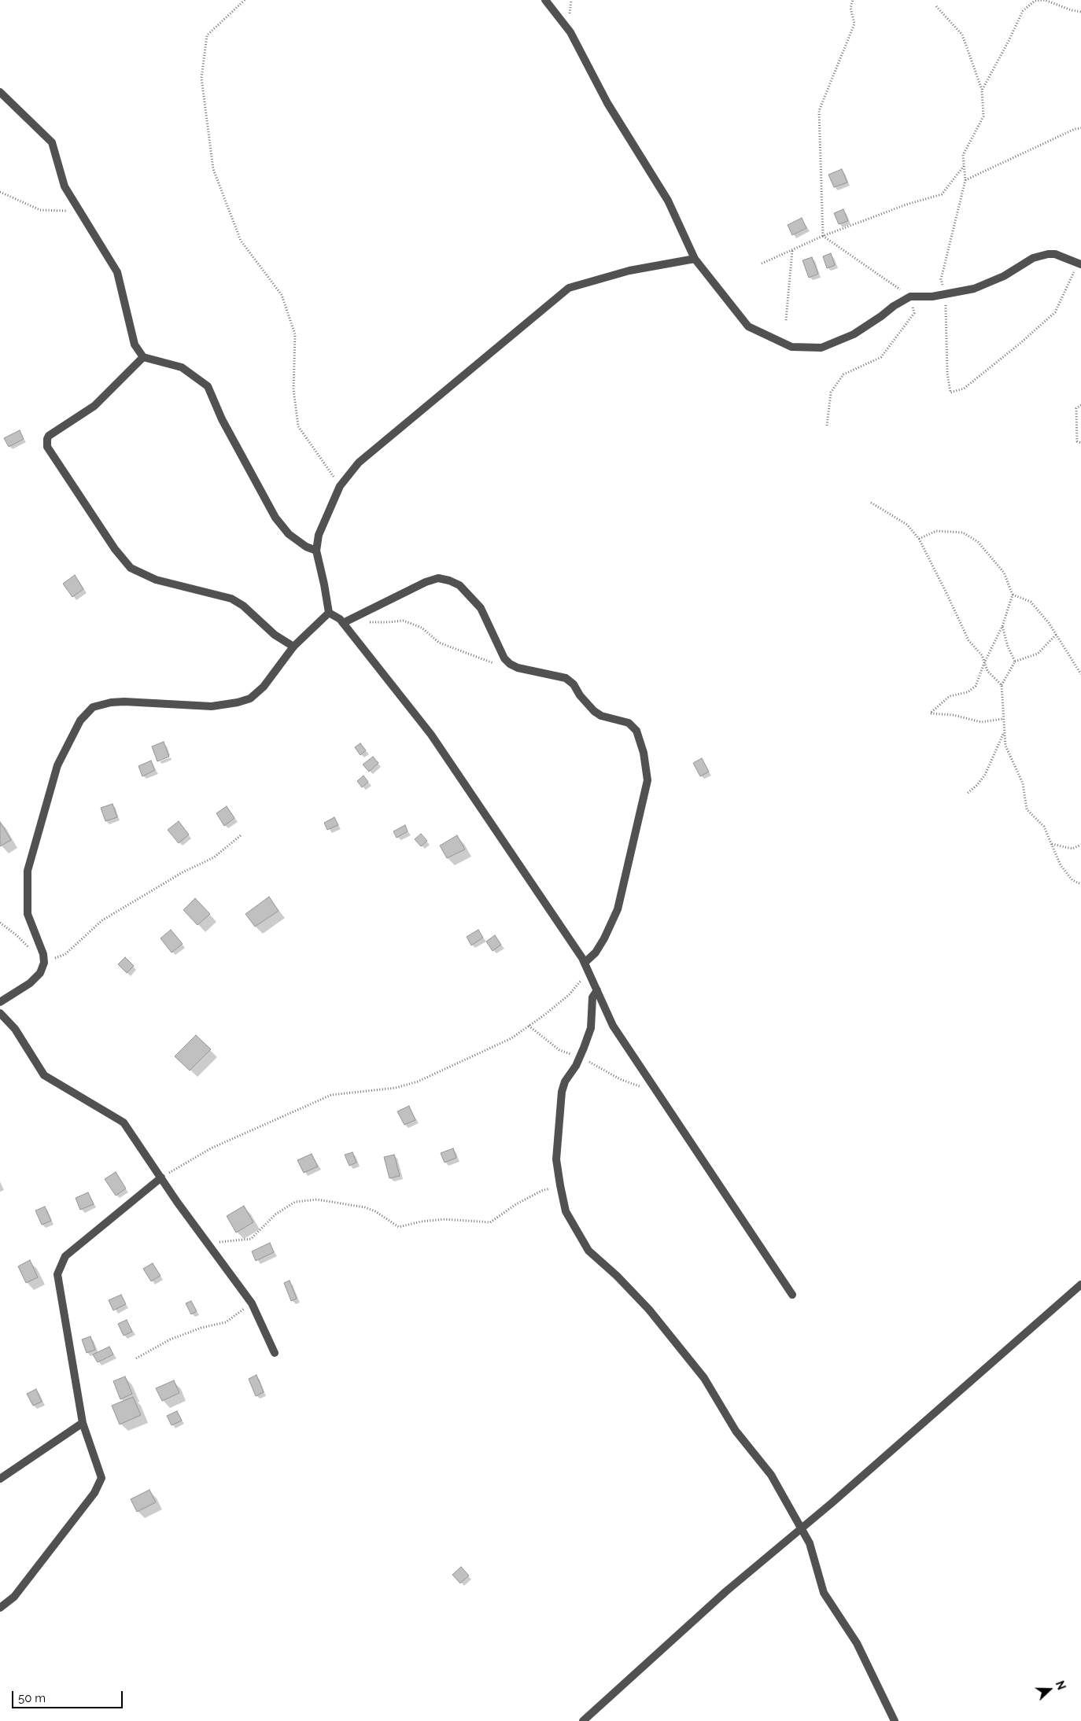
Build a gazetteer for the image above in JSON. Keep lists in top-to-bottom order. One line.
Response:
{"scale_bar":"50 m","north":"right"}
